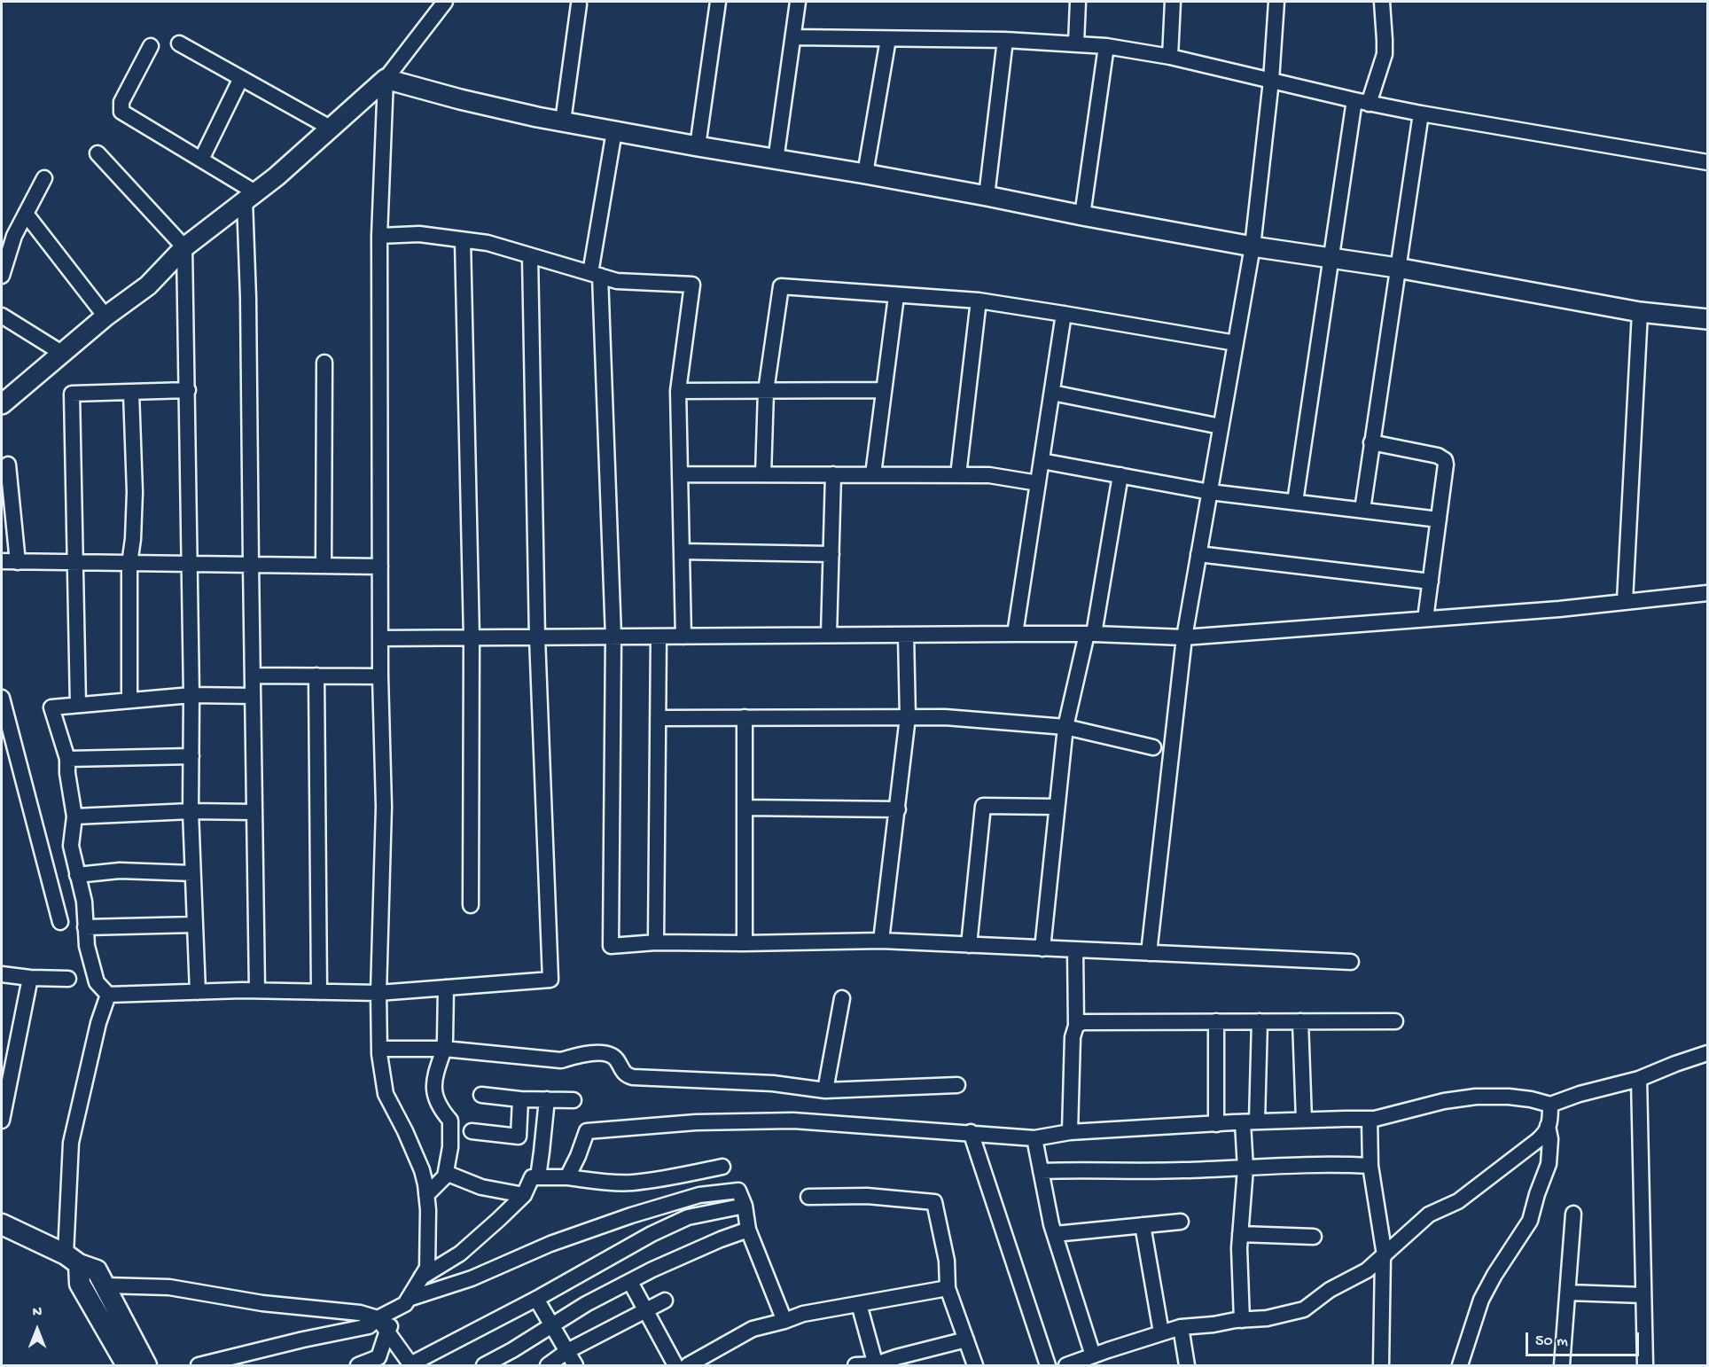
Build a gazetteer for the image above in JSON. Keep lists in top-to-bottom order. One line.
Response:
{"scale_bar":"50 m","north":"top"}
